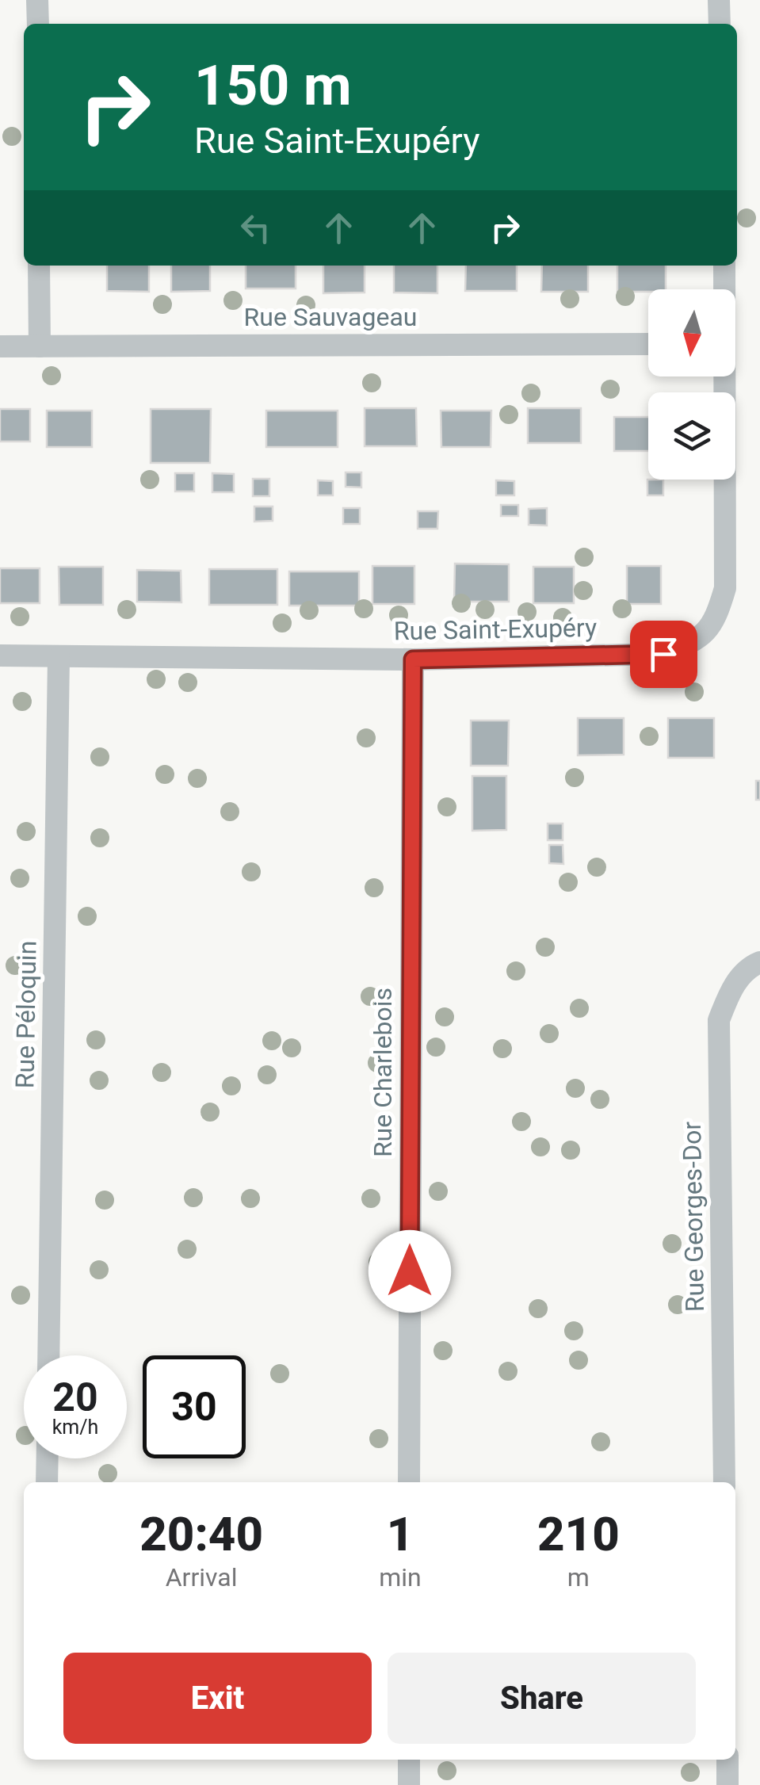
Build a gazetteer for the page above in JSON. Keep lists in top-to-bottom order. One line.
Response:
{"streets":{"street":["Rue Sauvageau","Rue Saint-Exupéry","Rue Péloquin","Rue Charlebois","Rue Georges-Dor"]},"crossings":[["Rue Saint-Exupéry","Rue Péloquin"],["Rue Saint-Exupéry","Rue Charlebois"]],"north":"bottom","page":{"turn":["150 m","Rue Saint-Exupéry"],"speed":"20 km/h","limit":"30","eta":["20:40","Arrival","1","min","210","m"],"buttons":["Exit","Share"]}}
